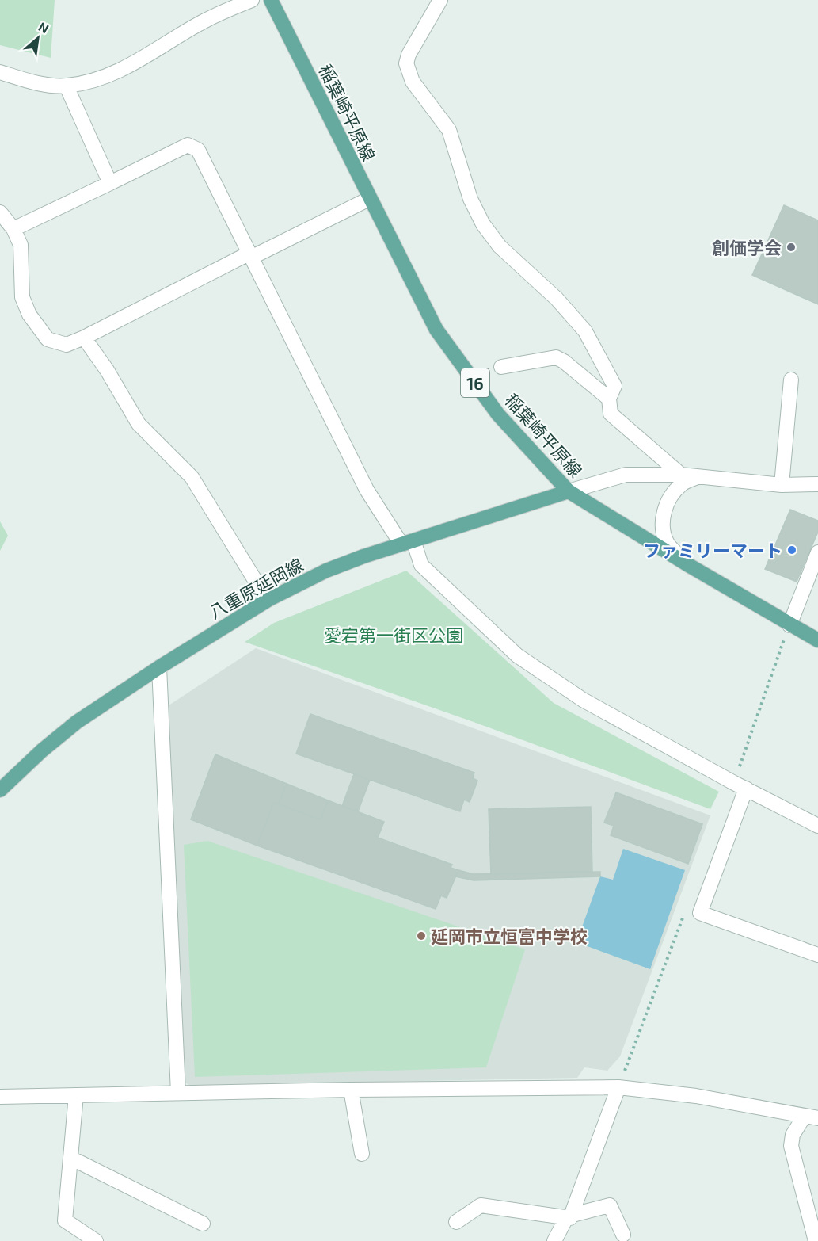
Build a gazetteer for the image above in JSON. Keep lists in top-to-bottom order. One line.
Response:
{"streets":{"main road":["稲葉崎平原線","16","八重原延岡線"]},"crossings":[["稲葉崎平原線","八重原延岡線"]],"parks":["愛宕第一街区公園"],"places":["創価学会","ファミリーマート","延岡市立恒富中学校"],"north":"top right"}
